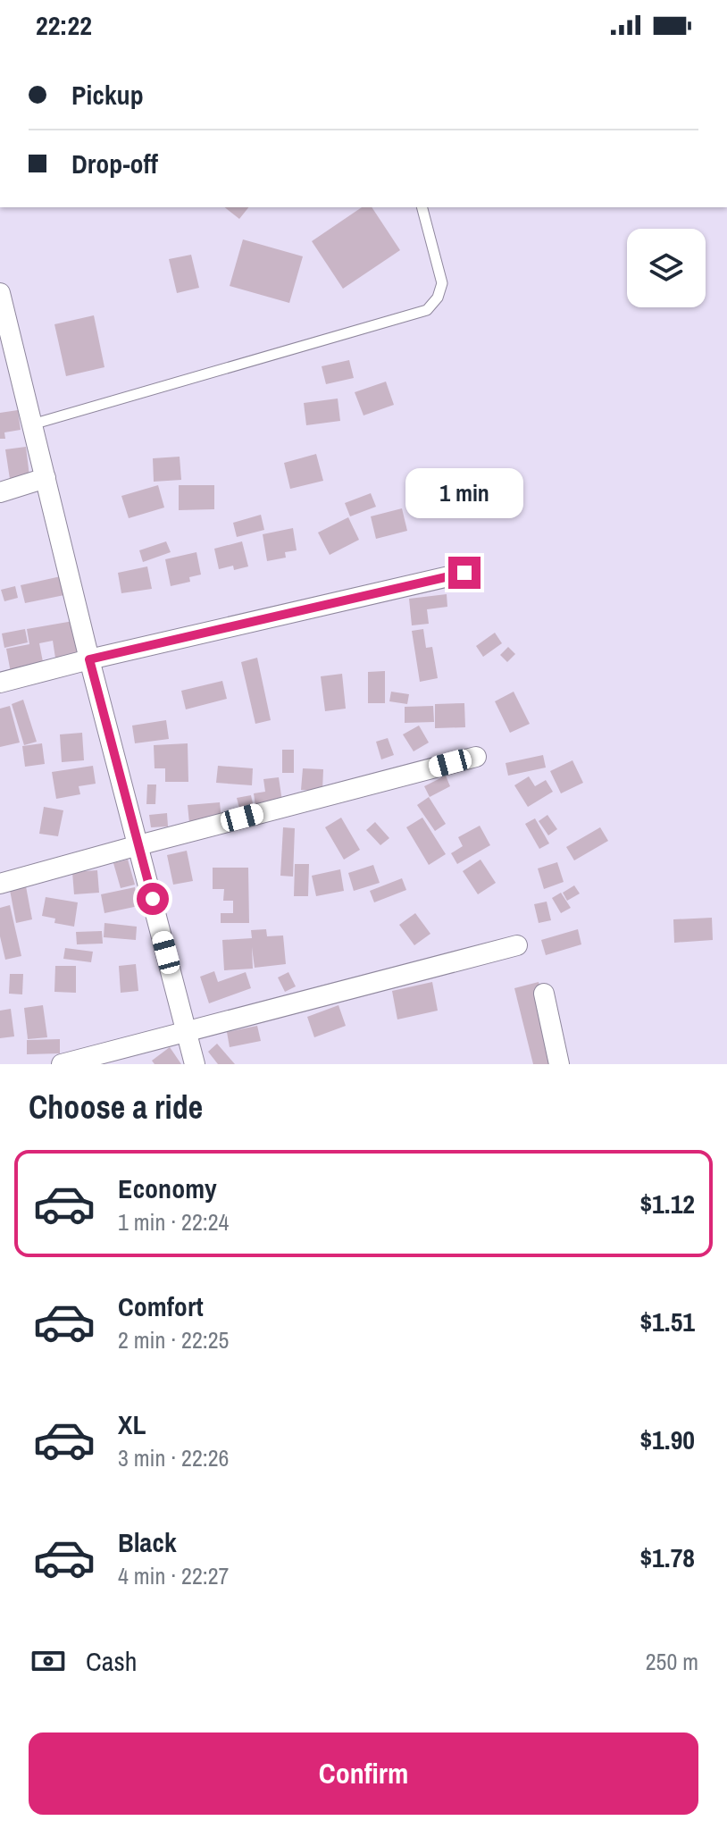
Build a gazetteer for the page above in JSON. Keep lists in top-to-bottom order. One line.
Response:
{"page":{"status":"22:22","banner":["Pickup","Drop-off"],"bubble":"1 min","heading":"Choose a ride","list":[{"name":"Economy","note":"1 min · 22:24","value":"$1.12"},{"name":"Comfort","note":"2 min · 22:25","value":"$1.51"},{"name":"XL","note":"3 min · 22:26","value":"$1.90"},{"name":"Black","note":"4 min · 22:27","value":"$1.78"}],"pay":["Cash","250 m"],"buttons":"Confirm"}}
